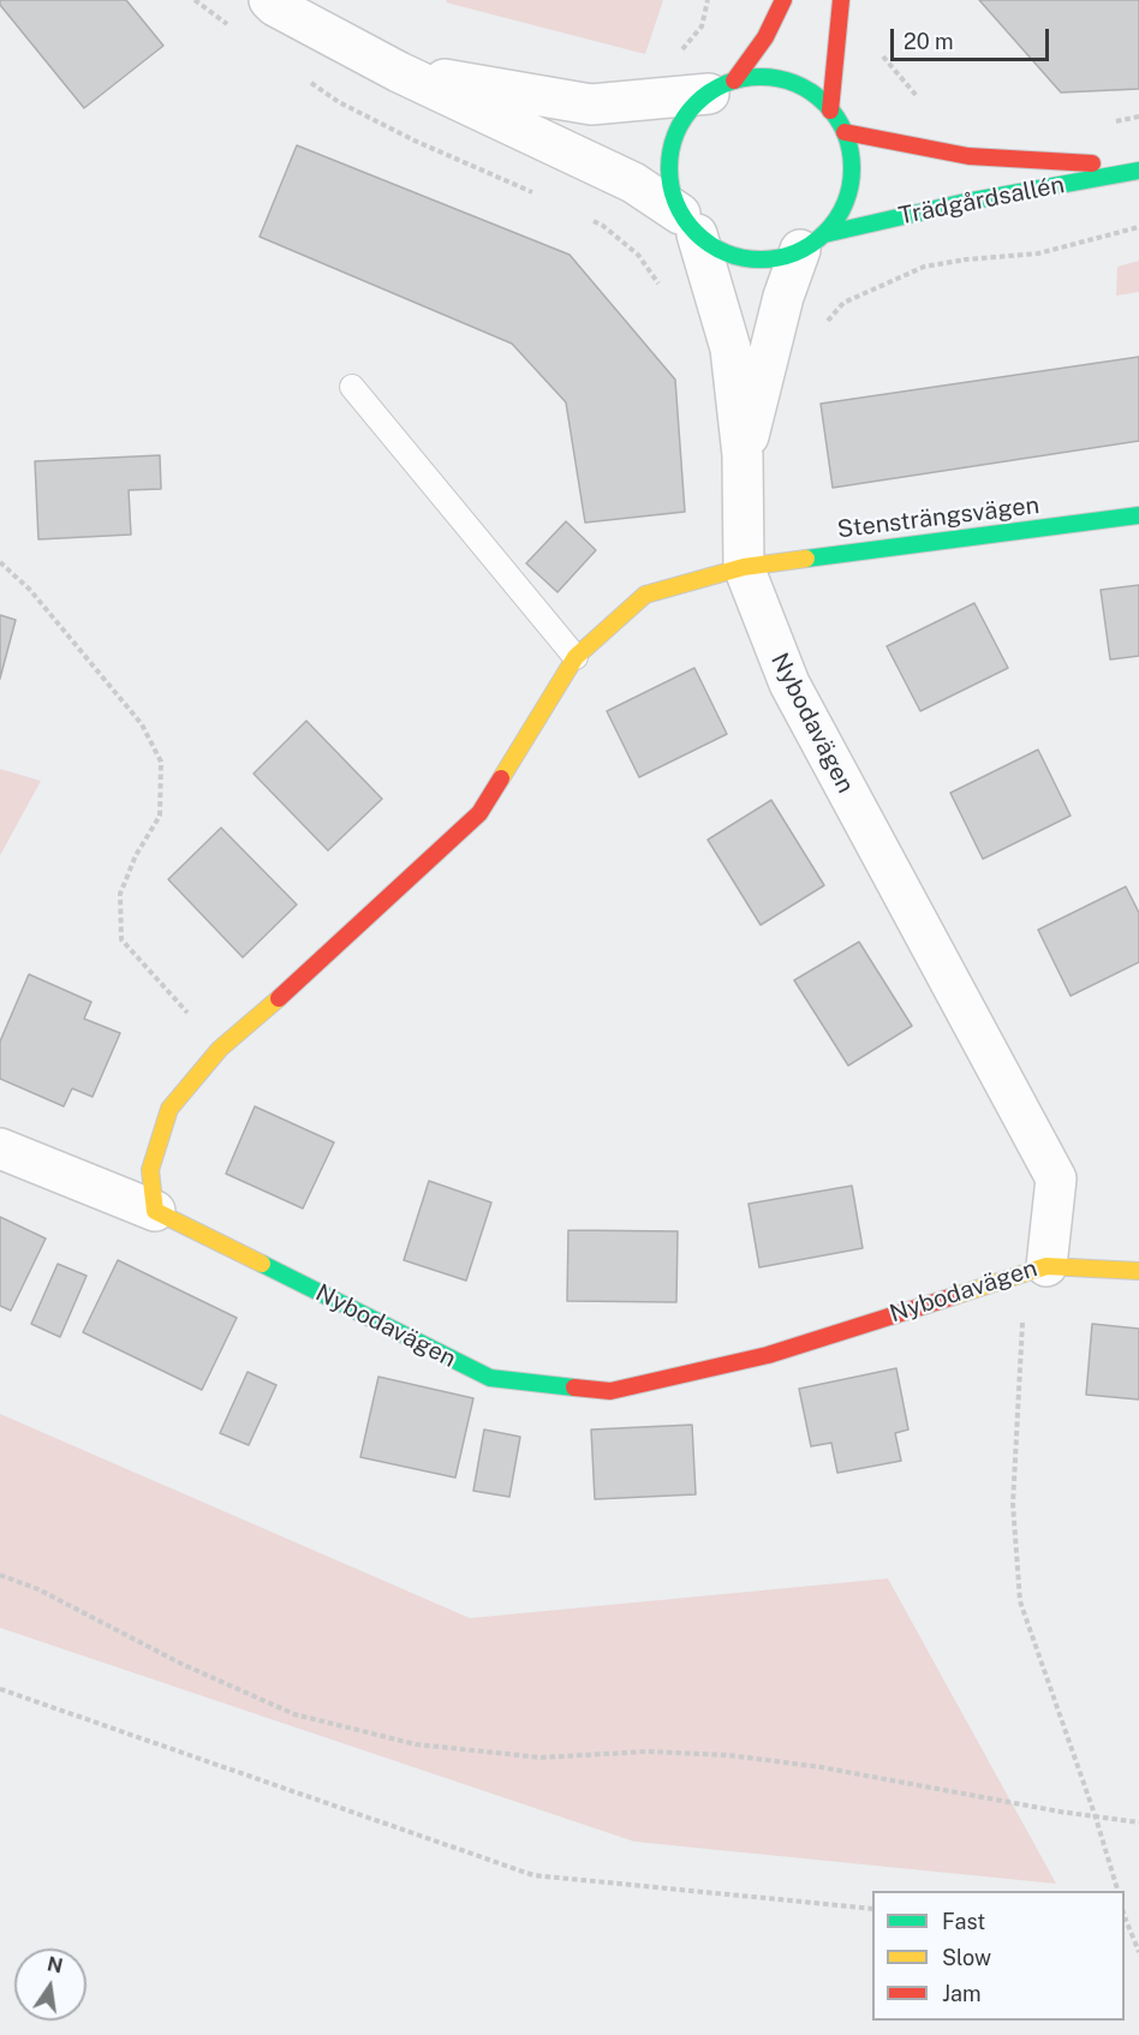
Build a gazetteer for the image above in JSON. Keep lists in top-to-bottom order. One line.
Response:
{"streets":{"street":["Trädgårdsallén","Stensträngsvägen","Nybodavägen"]},"crossings":[["Trädgårdsallén","Nybodavägen"],["Stensträngsvägen","Nybodavägen"]],"legend":["Fast","Slow","Jam"],"scale_bar":"20 m","north":"top"}
